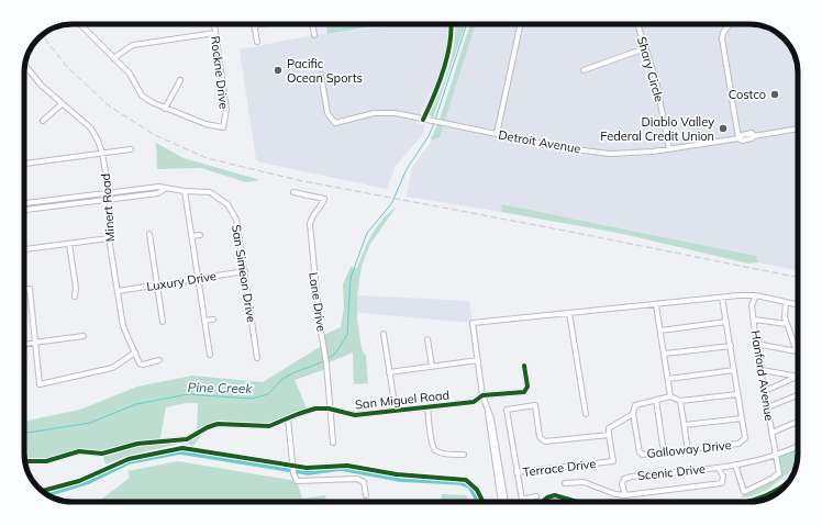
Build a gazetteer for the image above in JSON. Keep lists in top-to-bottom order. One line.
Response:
{"streets":{"street":["Shary Circle","Rockne Drive","Detroit Avenue","Minert Road","San Simeon Drive","Luxury Drive","Lane Drive","Hanford Avenue","San Miguel Road","Galloway Drive","Terrace Drive","Scenic Drive"]},"crossings":[["Shary Circle","Detroit Avenue"],["Minert Road","San Simeon Drive"],["Minert Road","Luxury Drive"],["San Simeon Drive","Luxury Drive"],["Lane Drive","San Miguel Road"],["Hanford Avenue","Scenic Drive"]],"water":["Pine Creek"],"places":["Pacific Ocean Sports","Costco","Diablo Valley Federal Credit Union"]}
